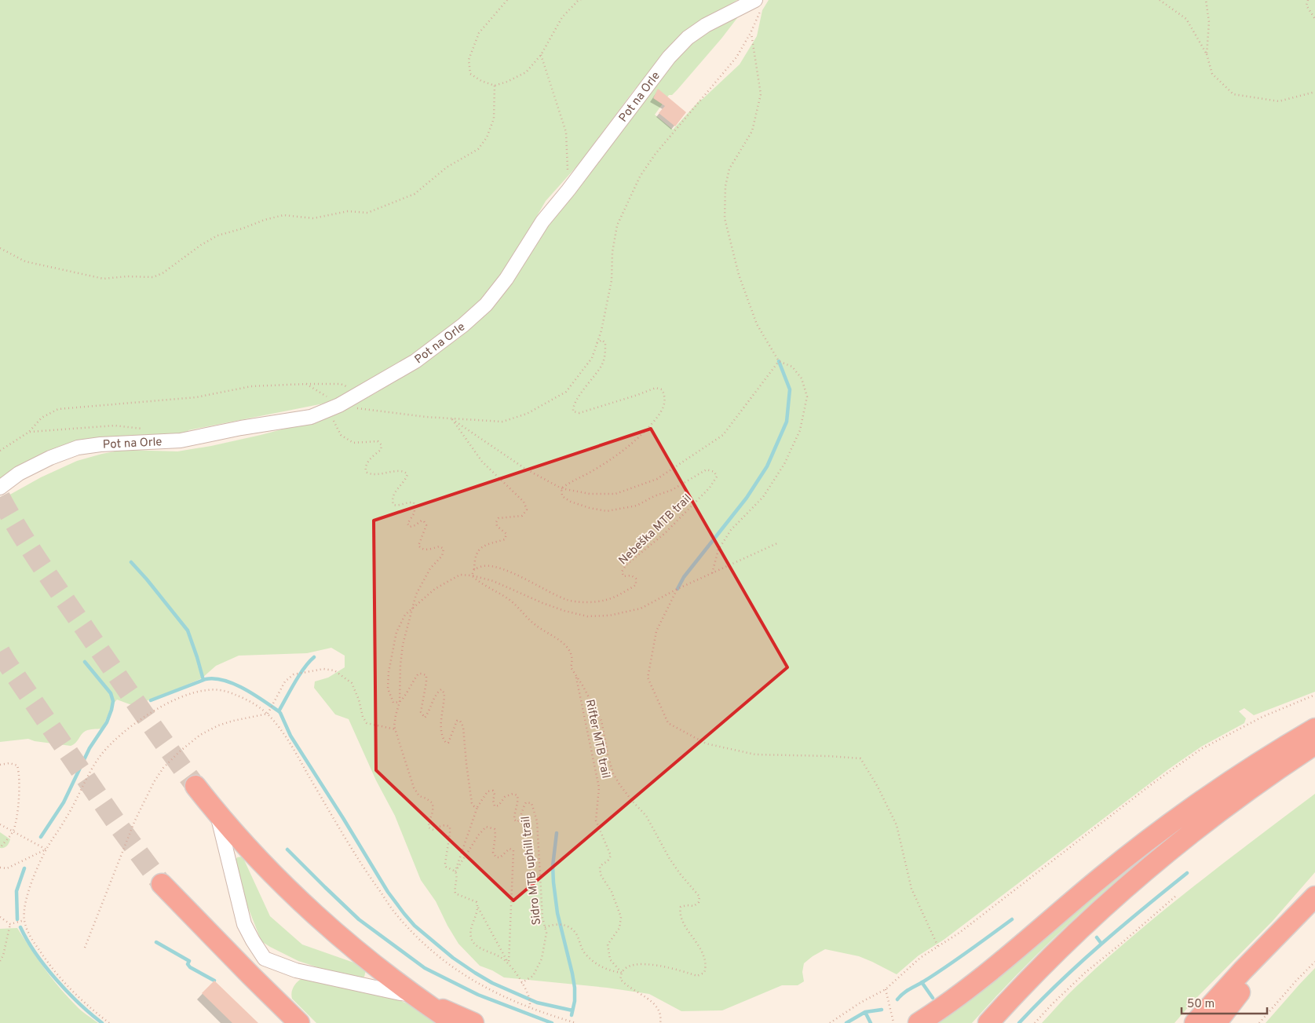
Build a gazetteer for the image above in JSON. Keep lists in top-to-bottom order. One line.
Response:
{"streets":{"street":["Pot na Orle"],"path":["Nebeška MTB trail","Rifter MTB trail","Sidro MTB uphill trail"]},"scale_bar":"50 m"}
